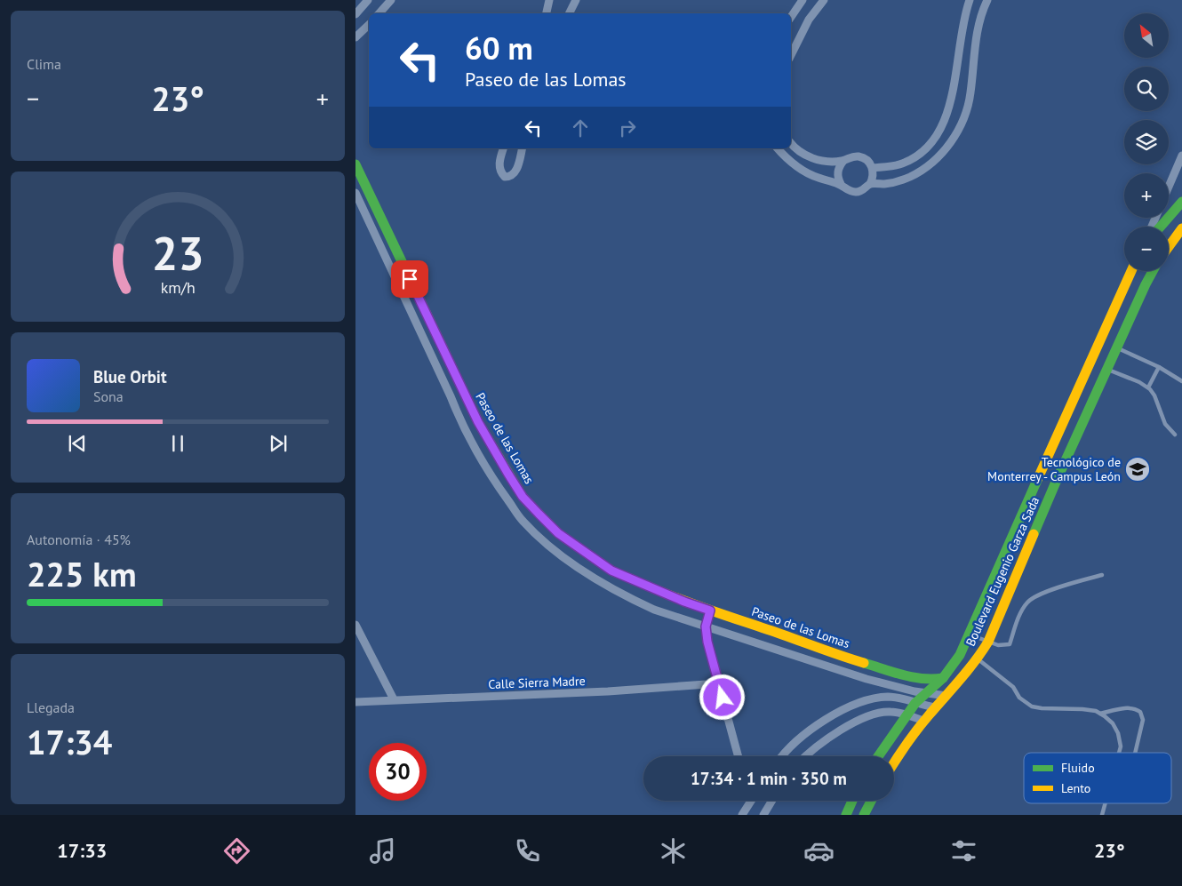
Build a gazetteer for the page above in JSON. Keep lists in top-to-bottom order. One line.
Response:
{"streets":{"street":["Paseo de las Lomas","Boulevard Eugenio Garza Sada","Calle Sierra Madre"]},"crossings":[["Paseo de las Lomas","Boulevard Eugenio Garza Sada"]],"places":{"school or university":["Tecnológico de Monterrey - Campus León"]},"legend":["Fluido","Lento"],"north":"top left","page":{"tile":["Clima",["Autonomía · 45%","225 km"],["Llegada","17:34"]],"map_buttons":["+","−"],"turn":["60 m","Paseo de las Lomas"],"heat":["−","23°","+"],"song":["Blue Orbit","Sona"],"limit":"30","trip":"17:34 · 1 min · 350 m","tabs":["17:33","23°"],"gauge":["23","km/h"]}}
